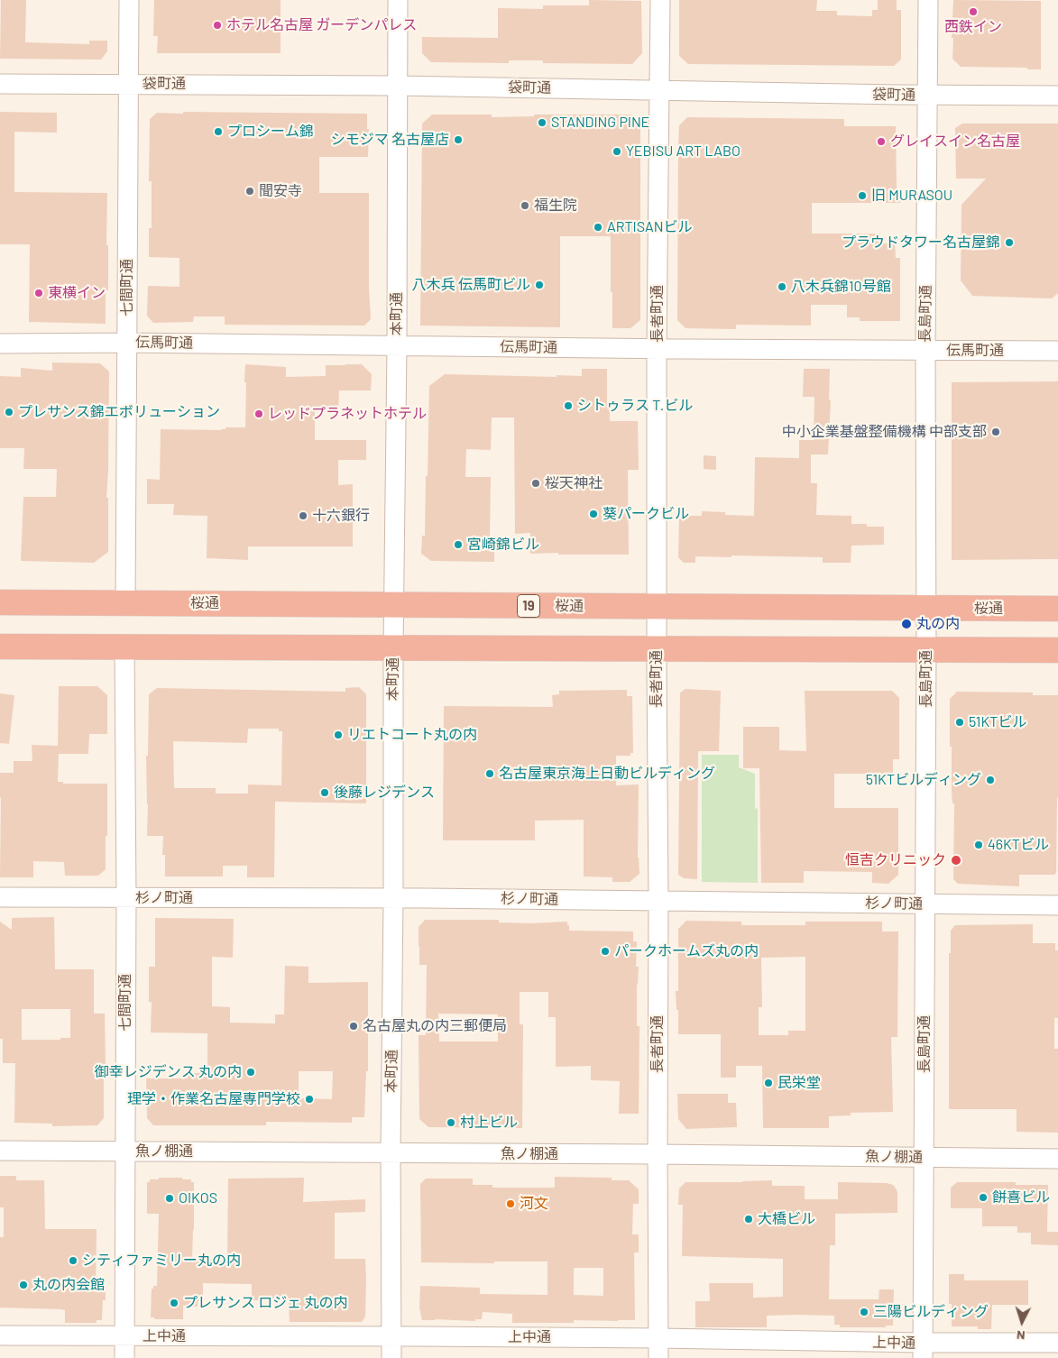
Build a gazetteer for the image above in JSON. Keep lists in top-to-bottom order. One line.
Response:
{"streets":{"highway":["桜通","19"],"street":["袋町通","七間町通","本町通","長者町通","長島町通","伝馬町通","杉ノ町通","魚ノ棚通","上中通"]},"crossings":[["袋町通","七間町通"],["袋町通","本町通"],["袋町通","長者町通"],["袋町通","長島町通"],["七間町通","伝馬町通"],["七間町通","桜通"],["七間町通","杉ノ町通"],["七間町通","魚ノ棚通"],["七間町通","上中通"],["本町通","伝馬町通"],["本町通","桜通"],["本町通","杉ノ町通"],["本町通","魚ノ棚通"],["本町通","上中通"],["長者町通","伝馬町通"],["長者町通","桜通"],["長者町通","杉ノ町通"],["長者町通","魚ノ棚通"],["長者町通","上中通"],["長島町通","伝馬町通"],["長島町通","桜通"],["長島町通","杉ノ町通"],["長島町通","魚ノ棚通"],["長島町通","上中通"]],"places":["西鉄イン","ホテル名古屋 ガーデンパレス","STANDING PINE","プロシーム錦","シモジマ 名古屋店","グレイスイン名古屋","YEBISU ART LABO","聞安寺","旧 MURASOU","福生院","ARTISANビル","プラウドタワー名古屋錦","八木兵 伝馬町ビル","八木兵錦10号館","東横イン","シトゥラス T.ビル","プレサンス錦エボリューション","レッドプラネットホテル","中小企業基盤整備機構 中部支部","桜天神社","葵パークビル","十六銀行","宮崎錦ビル","丸の内","51KTビル","リエトコート丸の内","名古屋東京海上日動ビルディング","51KTビルディング","後藤レジデンス","46KTビル","恒吉クリニック","パークホームズ丸の内","名古屋丸の内三郵便局","御幸レジデンス 丸の内","民栄堂","理学・作業名古屋専門学校","村上ビル","餅喜ビル","OIKOS","河文","大橋ビル","シティファミリー丸の内","丸の内会館","プレサンス ロジェ 丸の内","三陽ビルディング"],"north":"bottom"}
